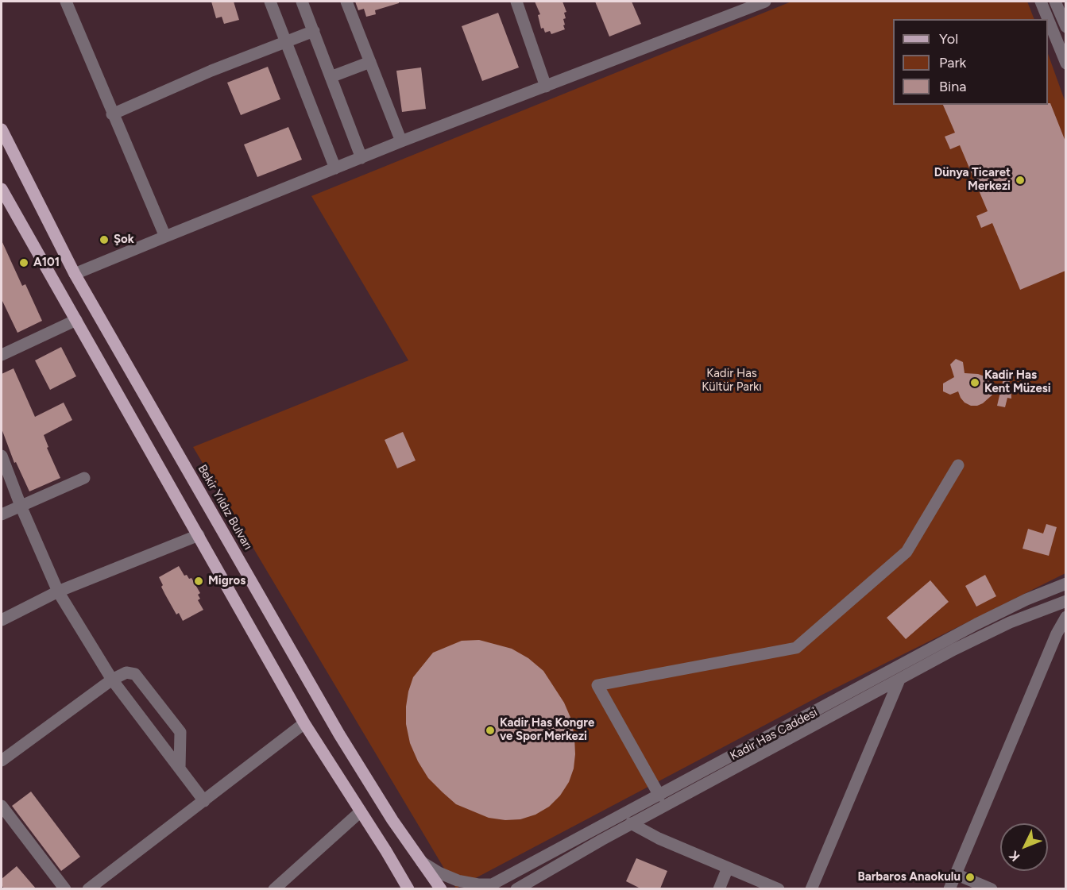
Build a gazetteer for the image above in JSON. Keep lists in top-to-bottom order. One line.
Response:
{"streets":{"main road":["Bekir Yıldız Bulvarı"],"street":["Kadir Has Caddesi"]},"parks":["Kadir Has Kültür Parkı"],"places":["Dünya Ticaret Merkezi","Şok","A101","Kadir Has Kent Müzesi","Migros","Kadir Has Kongre ve Spor Merkezi","Barbaros Anaokulu"],"legend":["Yol","Park","Bina"],"north":"bottom left"}
